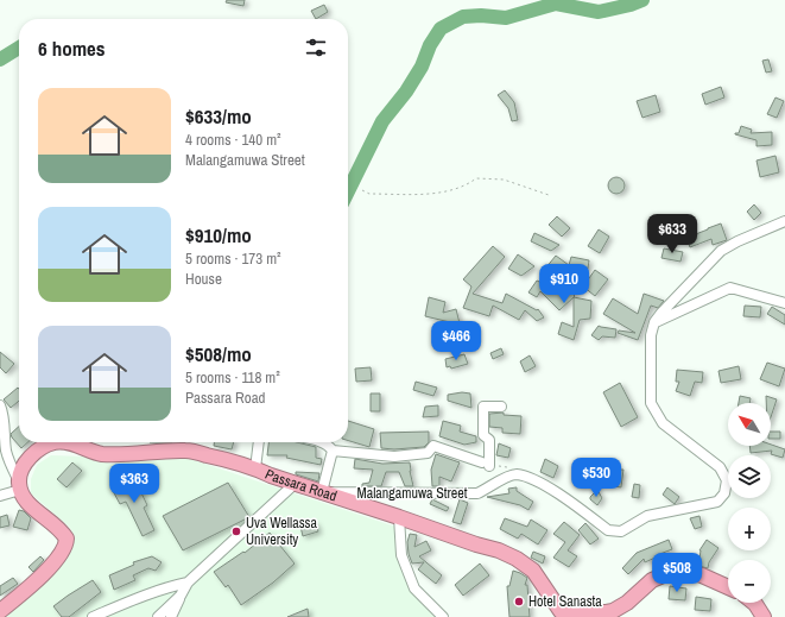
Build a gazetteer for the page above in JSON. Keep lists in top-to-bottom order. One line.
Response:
{"streets":{"highway":["Passara Road"],"street":["Malangamuwa Street"]},"crossings":[["Passara Road","Malangamuwa Street"]],"places":["Uva Wellassa University","Hotel Sanasta"],"north":"top left","page":{"heading":"6 homes","list":[{"name":"$633/mo","note":"4 rooms · 140 m² · Malangamuwa Street"},{"name":"$910/mo","note":"5 rooms · 173 m² · House"},{"name":"$508/mo","note":"5 rooms · 118 m² · Passara Road"}],"price":["$633","$910","$466","$530","$363","$508"],"map_buttons":["+","−"]}}
